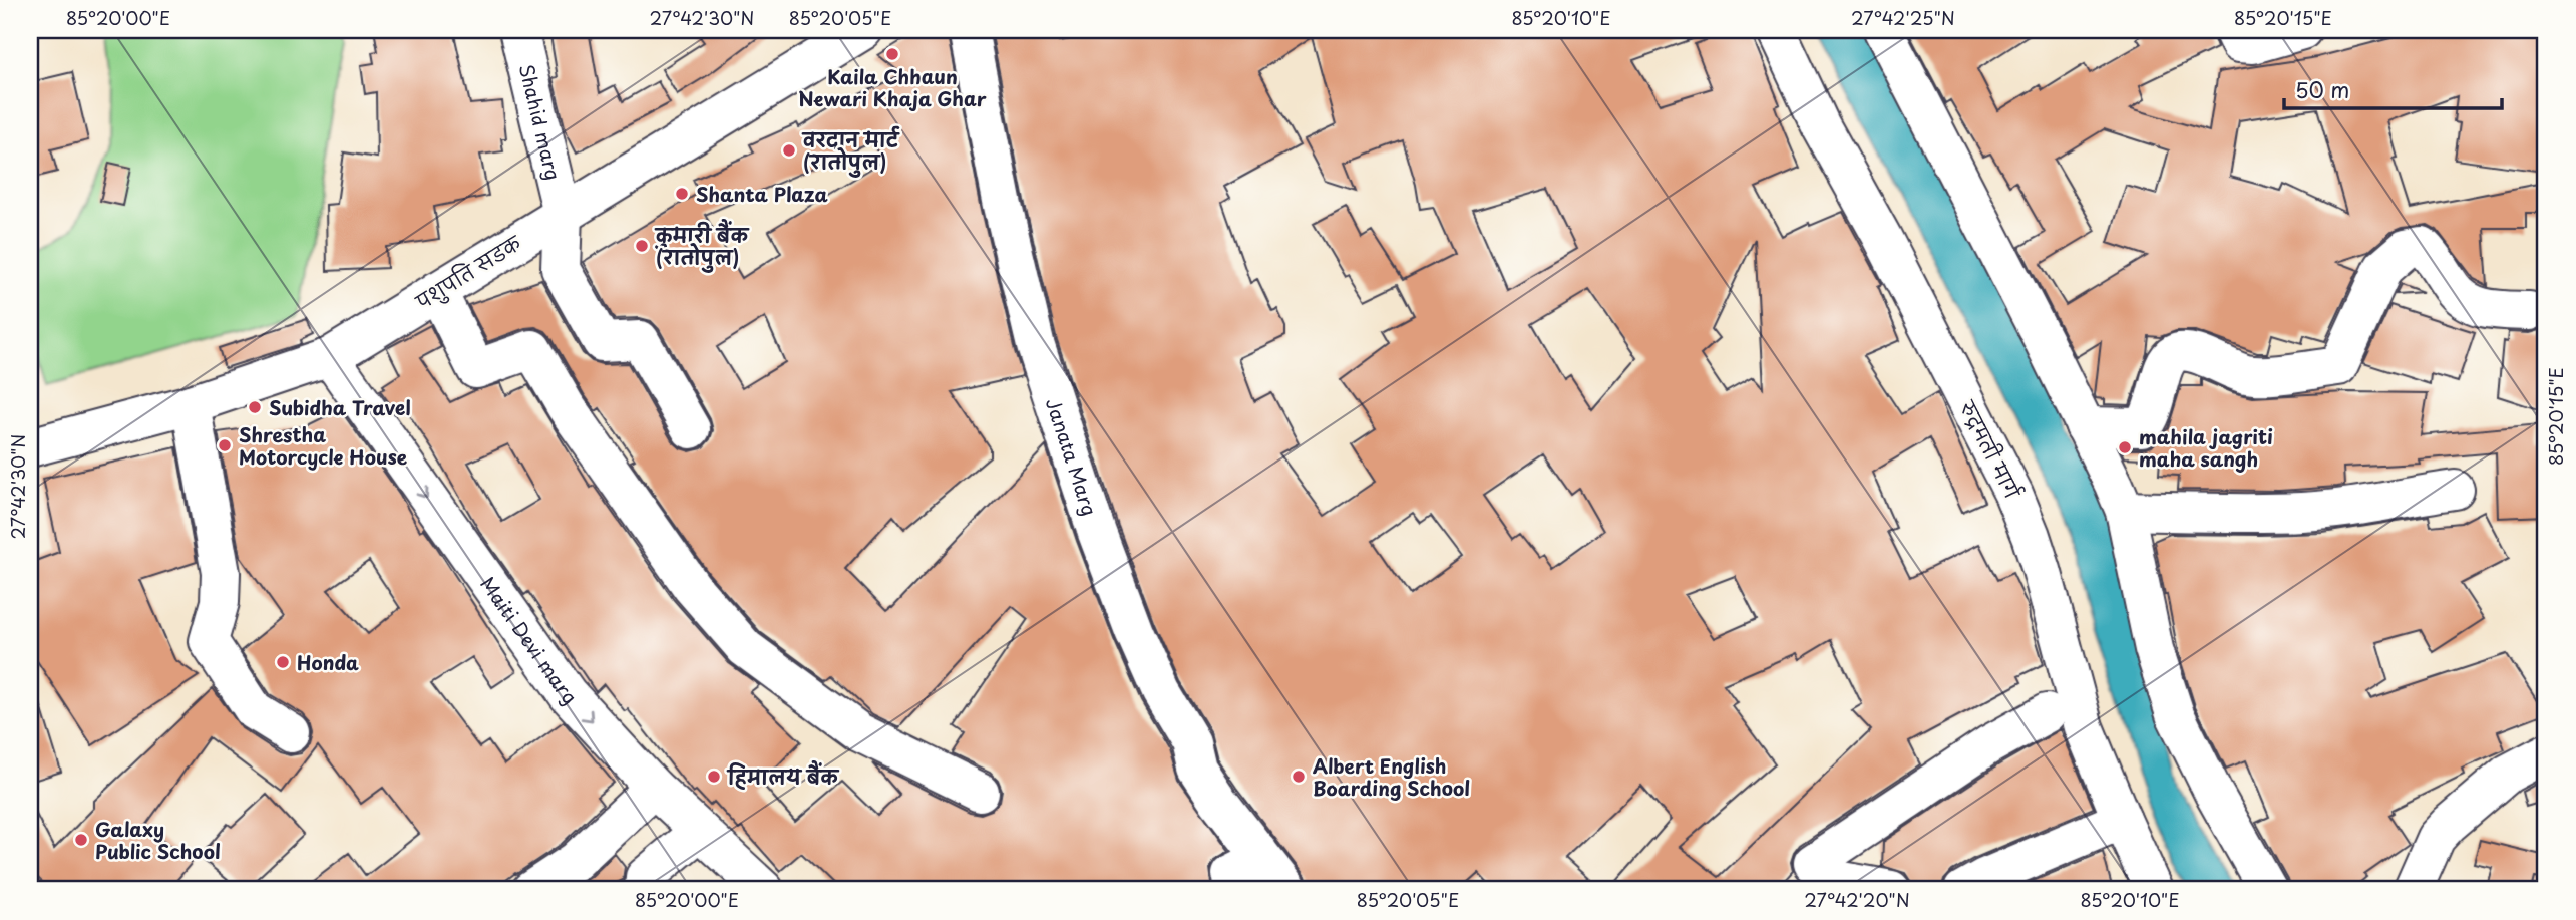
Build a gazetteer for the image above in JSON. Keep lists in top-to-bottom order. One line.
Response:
{"streets":{"street":["Shahid marg","पशुपति सडक","रुद्रमती मार्ग","Janata Marg","Maiti Devi marg"]},"crossings":[["Shahid marg","पशुपति सडक"],["पशुपति सडक","Maiti Devi marg"]],"places":["Kaila Chhaun Newari Khaja Ghar","वरदान मार्ट (रातोपुल)","Shanta Plaza","कुमारी बैंक (रातोपुल)","Subidha Travel","Shrestha Motorcycle House","mahila jagriti maha sangh","Honda","हिमालय बैंक","Albert English Boarding School","Galaxy Public School"],"scale_bar":"50 m","coordinates":["85°20'00\"E","27°42'30\"N","85°20'05\"E","85°20'10\"E","27°42'25\"N","85°20'15\"E","27°42'20\"N"]}
